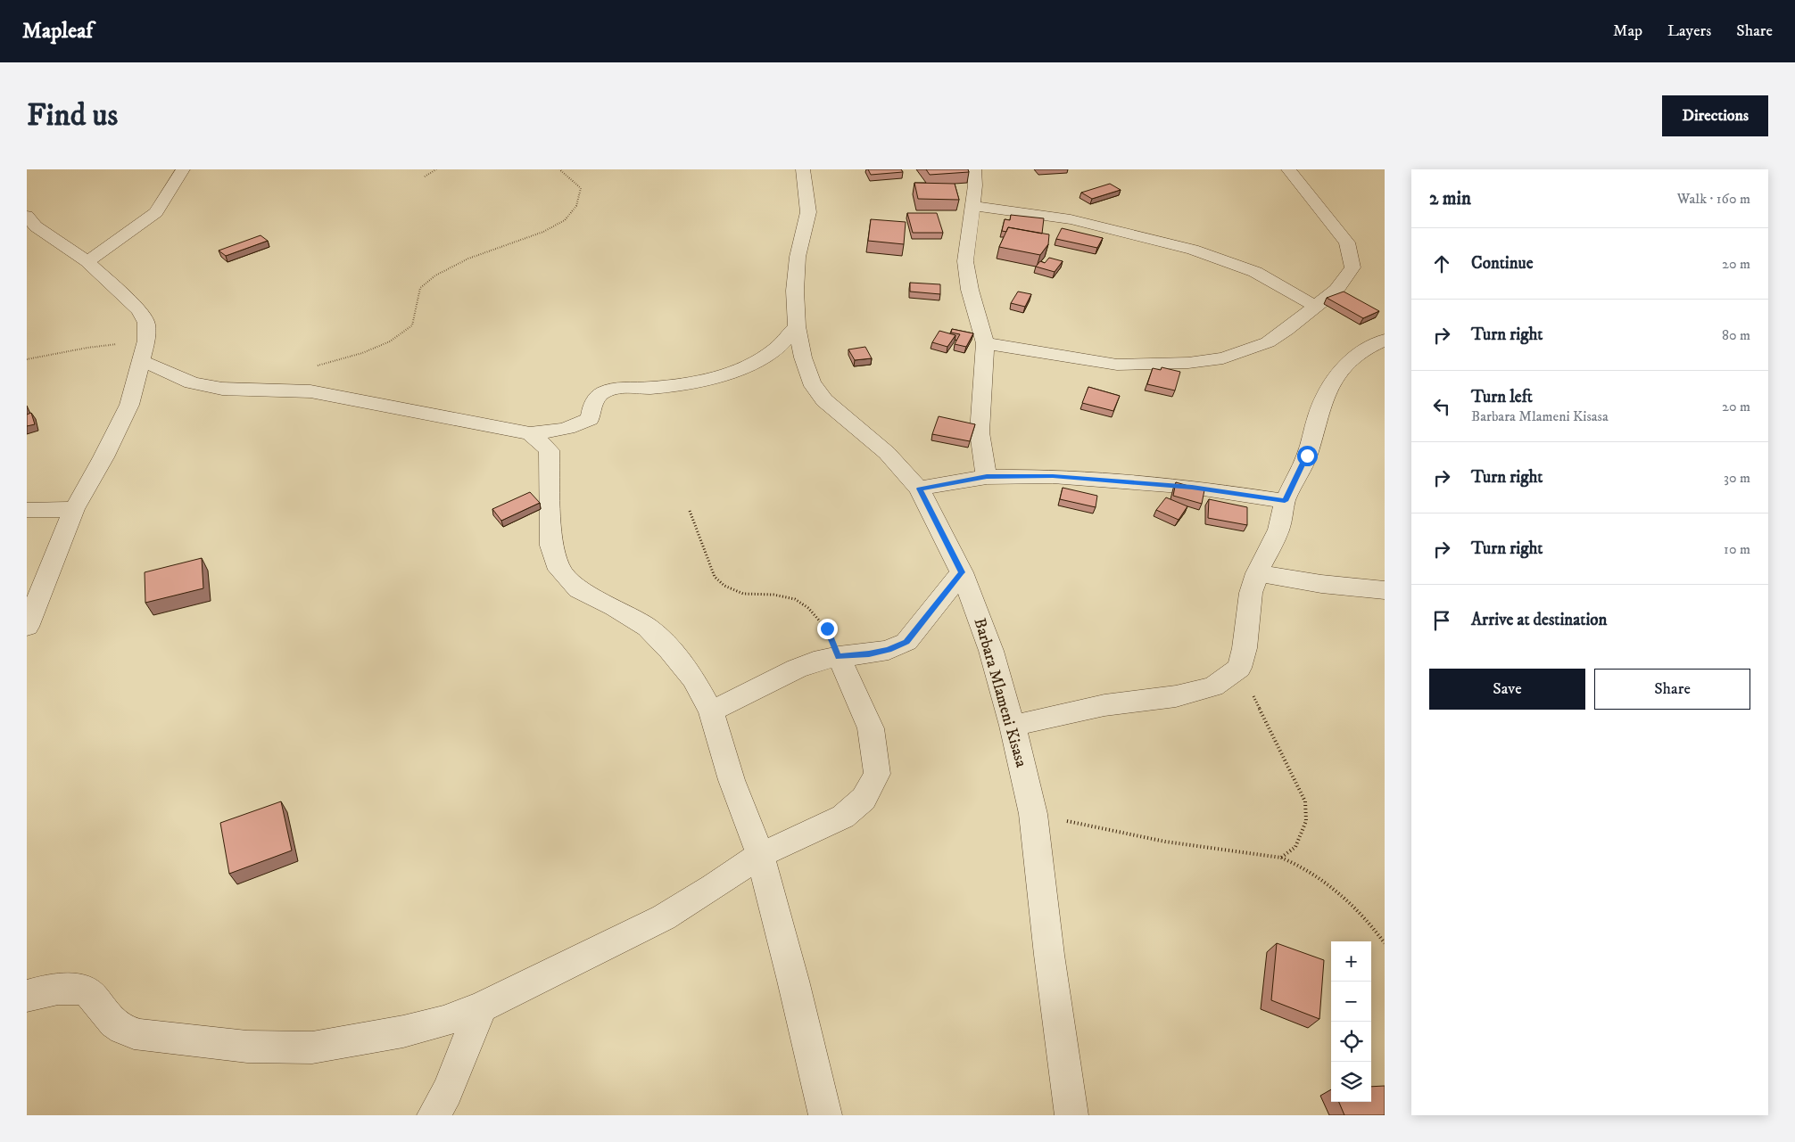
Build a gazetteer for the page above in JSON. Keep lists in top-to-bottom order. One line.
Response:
{"streets":{"street":["Barbara Mlameni Kisasa"]},"page":{"header":"Mapleaf","nav":["Map","Layers","Share"],"buttons":["Directions",["Save","Share"]],"title":"Find us","heading":["2 min","Walk · 160 m"],"list":[["Continue","20 m"],["Turn right","80 m"],["Turn left","Barbara Mlameni Kisasa","20 m"],["Turn right","30 m"],["Turn right","10 m"],"Arrive at destination"],"map_buttons":["+","−"]}}
